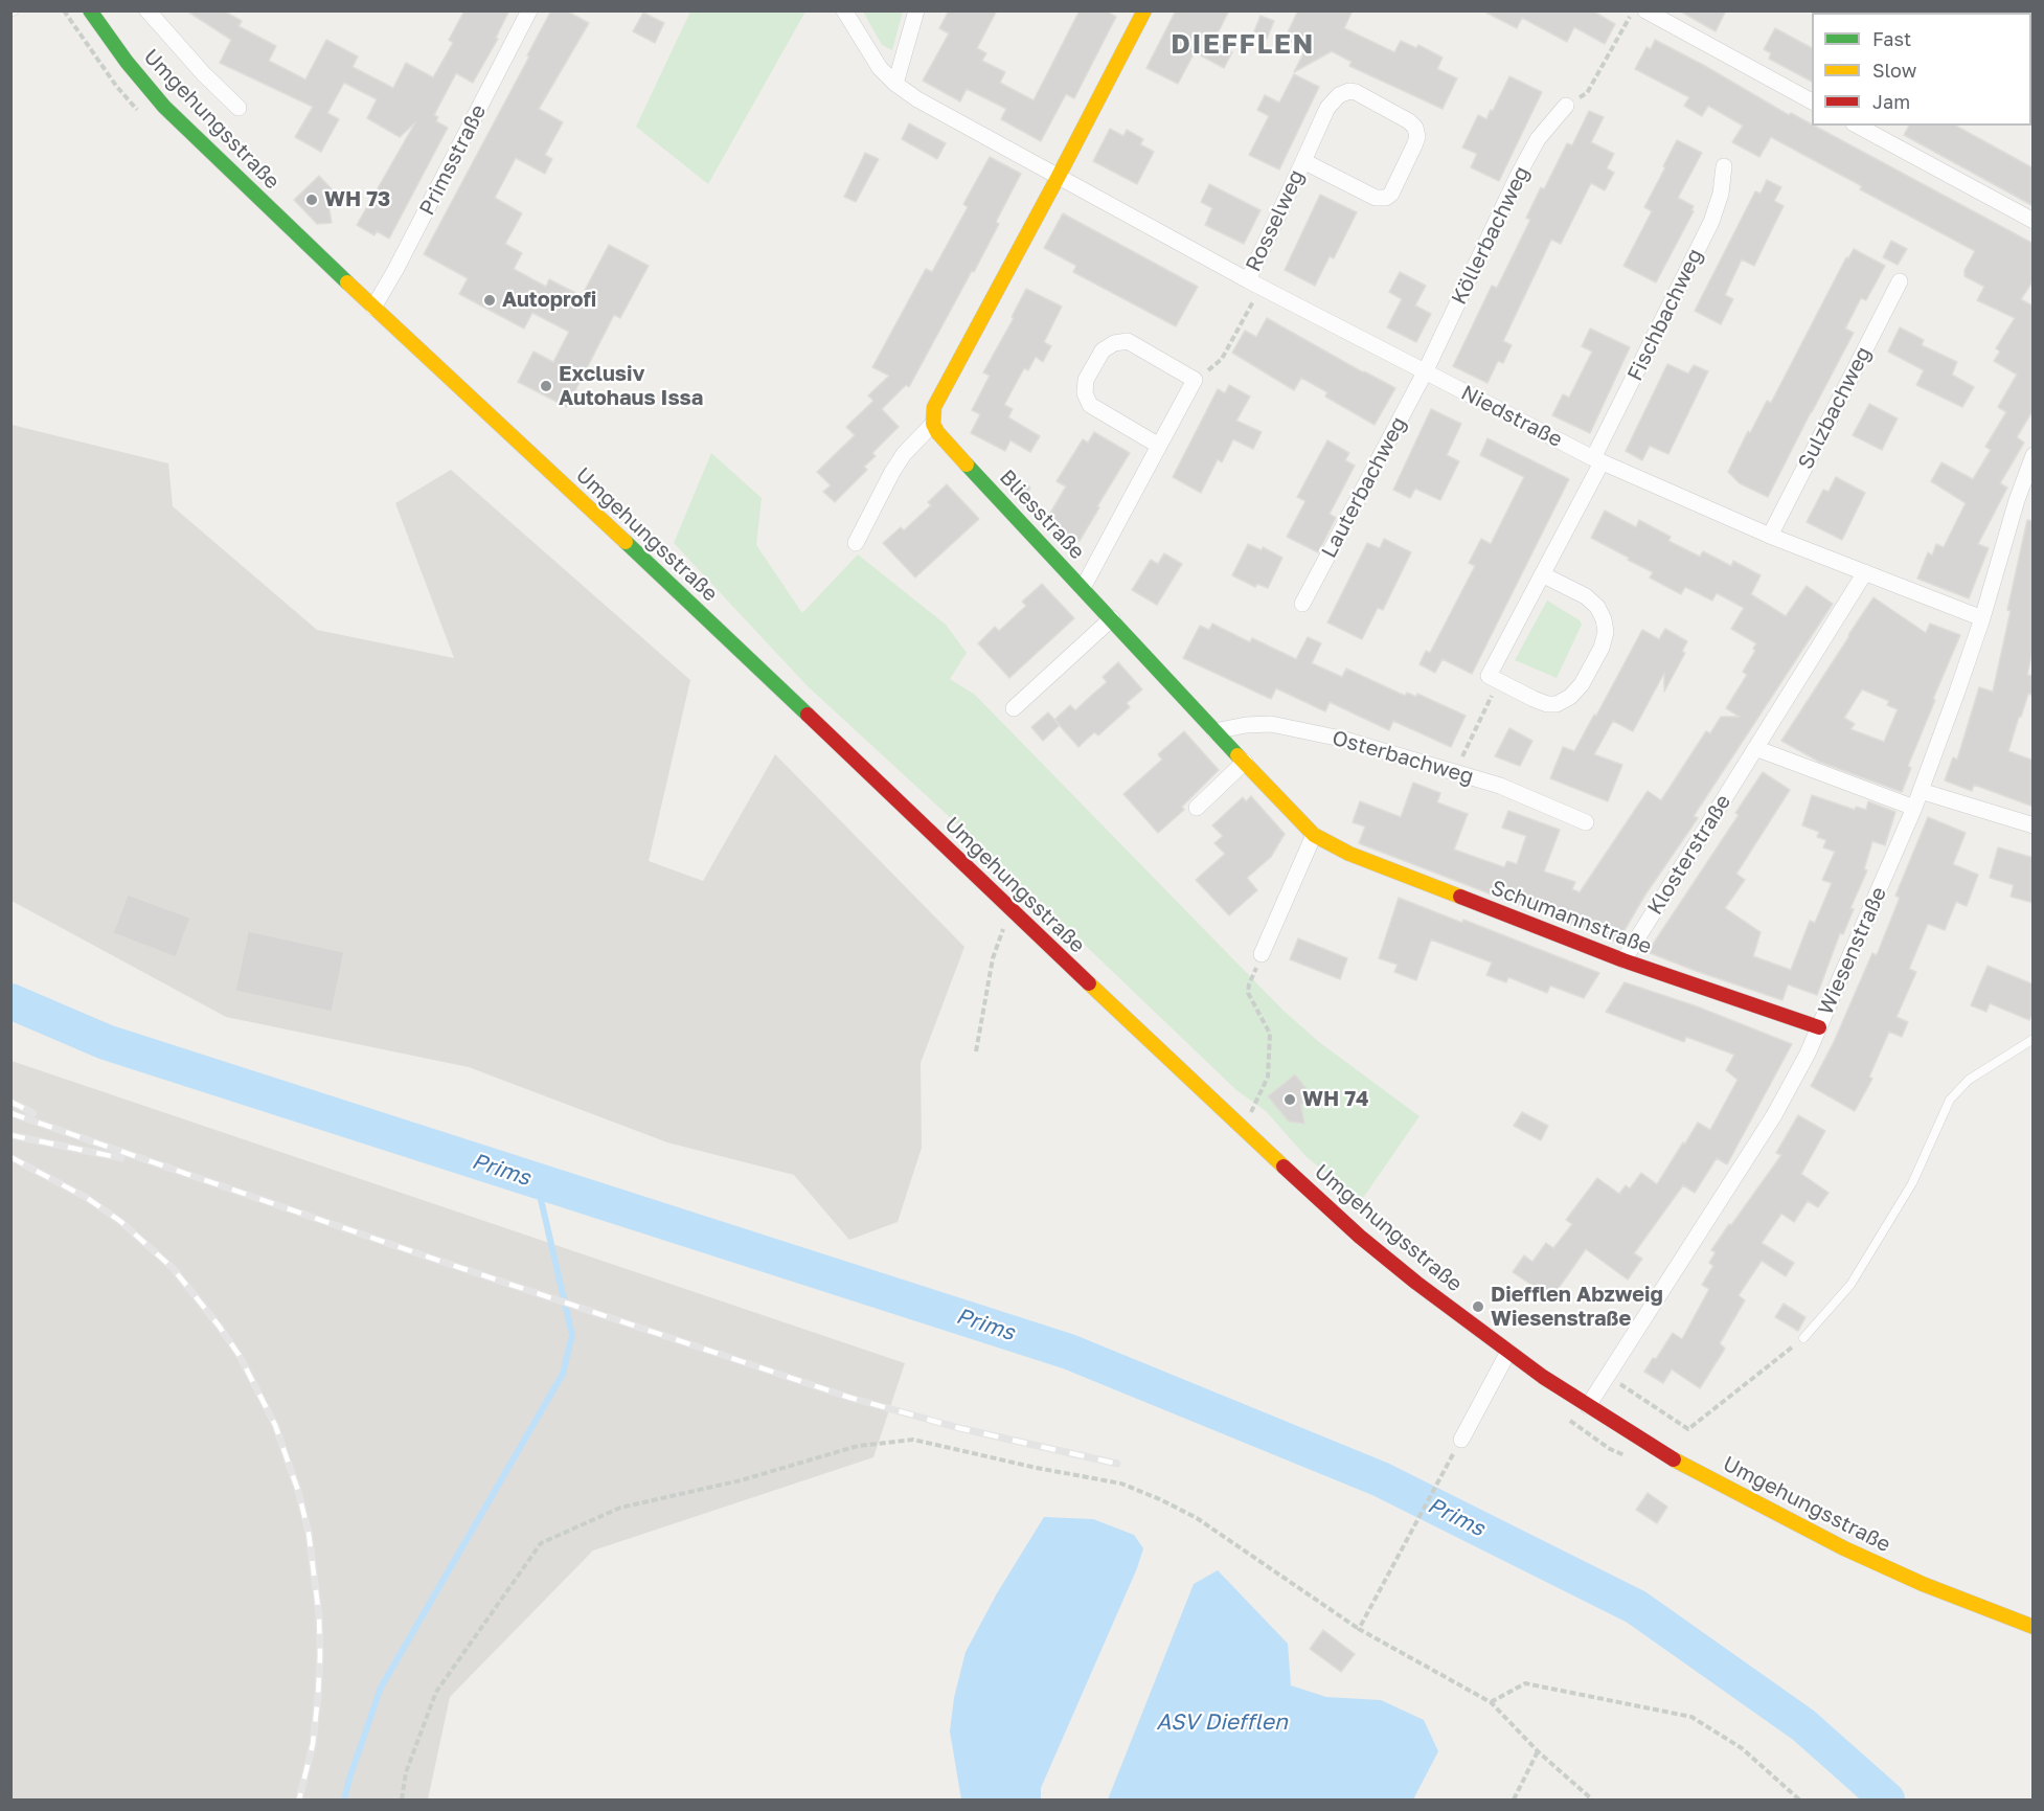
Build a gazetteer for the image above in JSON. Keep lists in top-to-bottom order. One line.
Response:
{"streets":{"main road":["Umgehungsstraße","Bliesstraße","Schumannstraße"],"street":["Primsstraße","Rosselweg","Köllerbachweg","Fischbachweg","Sulzbachweg","Niedstraße","Lauterbachweg","Osterbachweg","Klosterstraße","Wiesenstraße"]},"crossings":[["Umgehungsstraße","Primsstraße"],["Umgehungsstraße","Wiesenstraße"],["Rosselweg","Niedstraße"],["Köllerbachweg","Niedstraße"],["Köllerbachweg","Lauterbachweg"],["Fischbachweg","Niedstraße"],["Sulzbachweg","Niedstraße"],["Niedstraße","Lauterbachweg"],["Niedstraße","Klosterstraße"],["Niedstraße","Wiesenstraße"],["Bliesstraße","Osterbachweg"],["Bliesstraße","Schumannstraße"],["Klosterstraße","Schumannstraße"],["Schumannstraße","Wiesenstraße"]],"districts":["DIEFFLEN"],"water":["Prims","ASV Diefflen"],"places":["WH 73","Autoprofi","Exclusiv Autohaus Issa","WH 74","Diefflen Abzweig Wiesenstraße"],"legend":["Fast","Slow","Jam"]}
